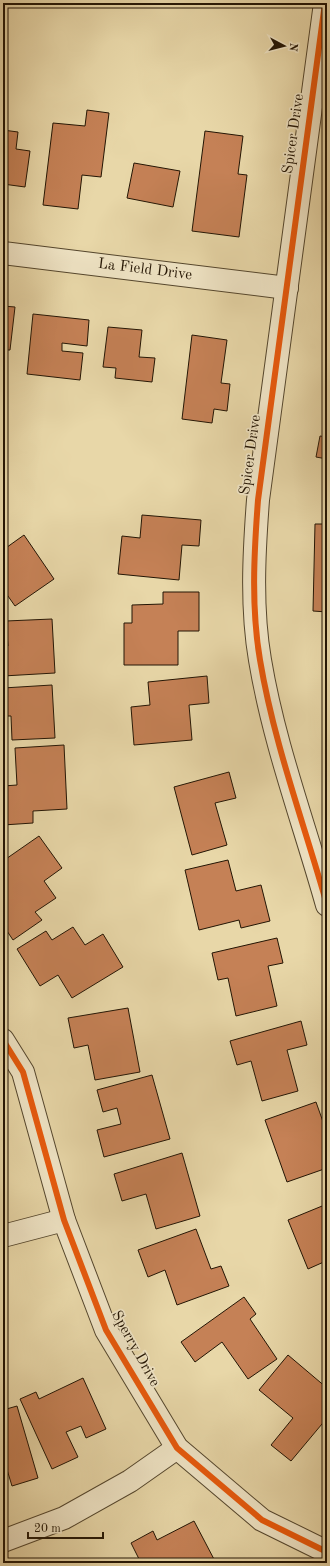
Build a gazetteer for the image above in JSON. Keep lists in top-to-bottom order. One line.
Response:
{"streets":{"street":["Spicer Drive","La Field Drive","Sperry Drive"]},"crossings":[["Spicer Drive","La Field Drive"]],"scale_bar":"20 m","north":"right"}
